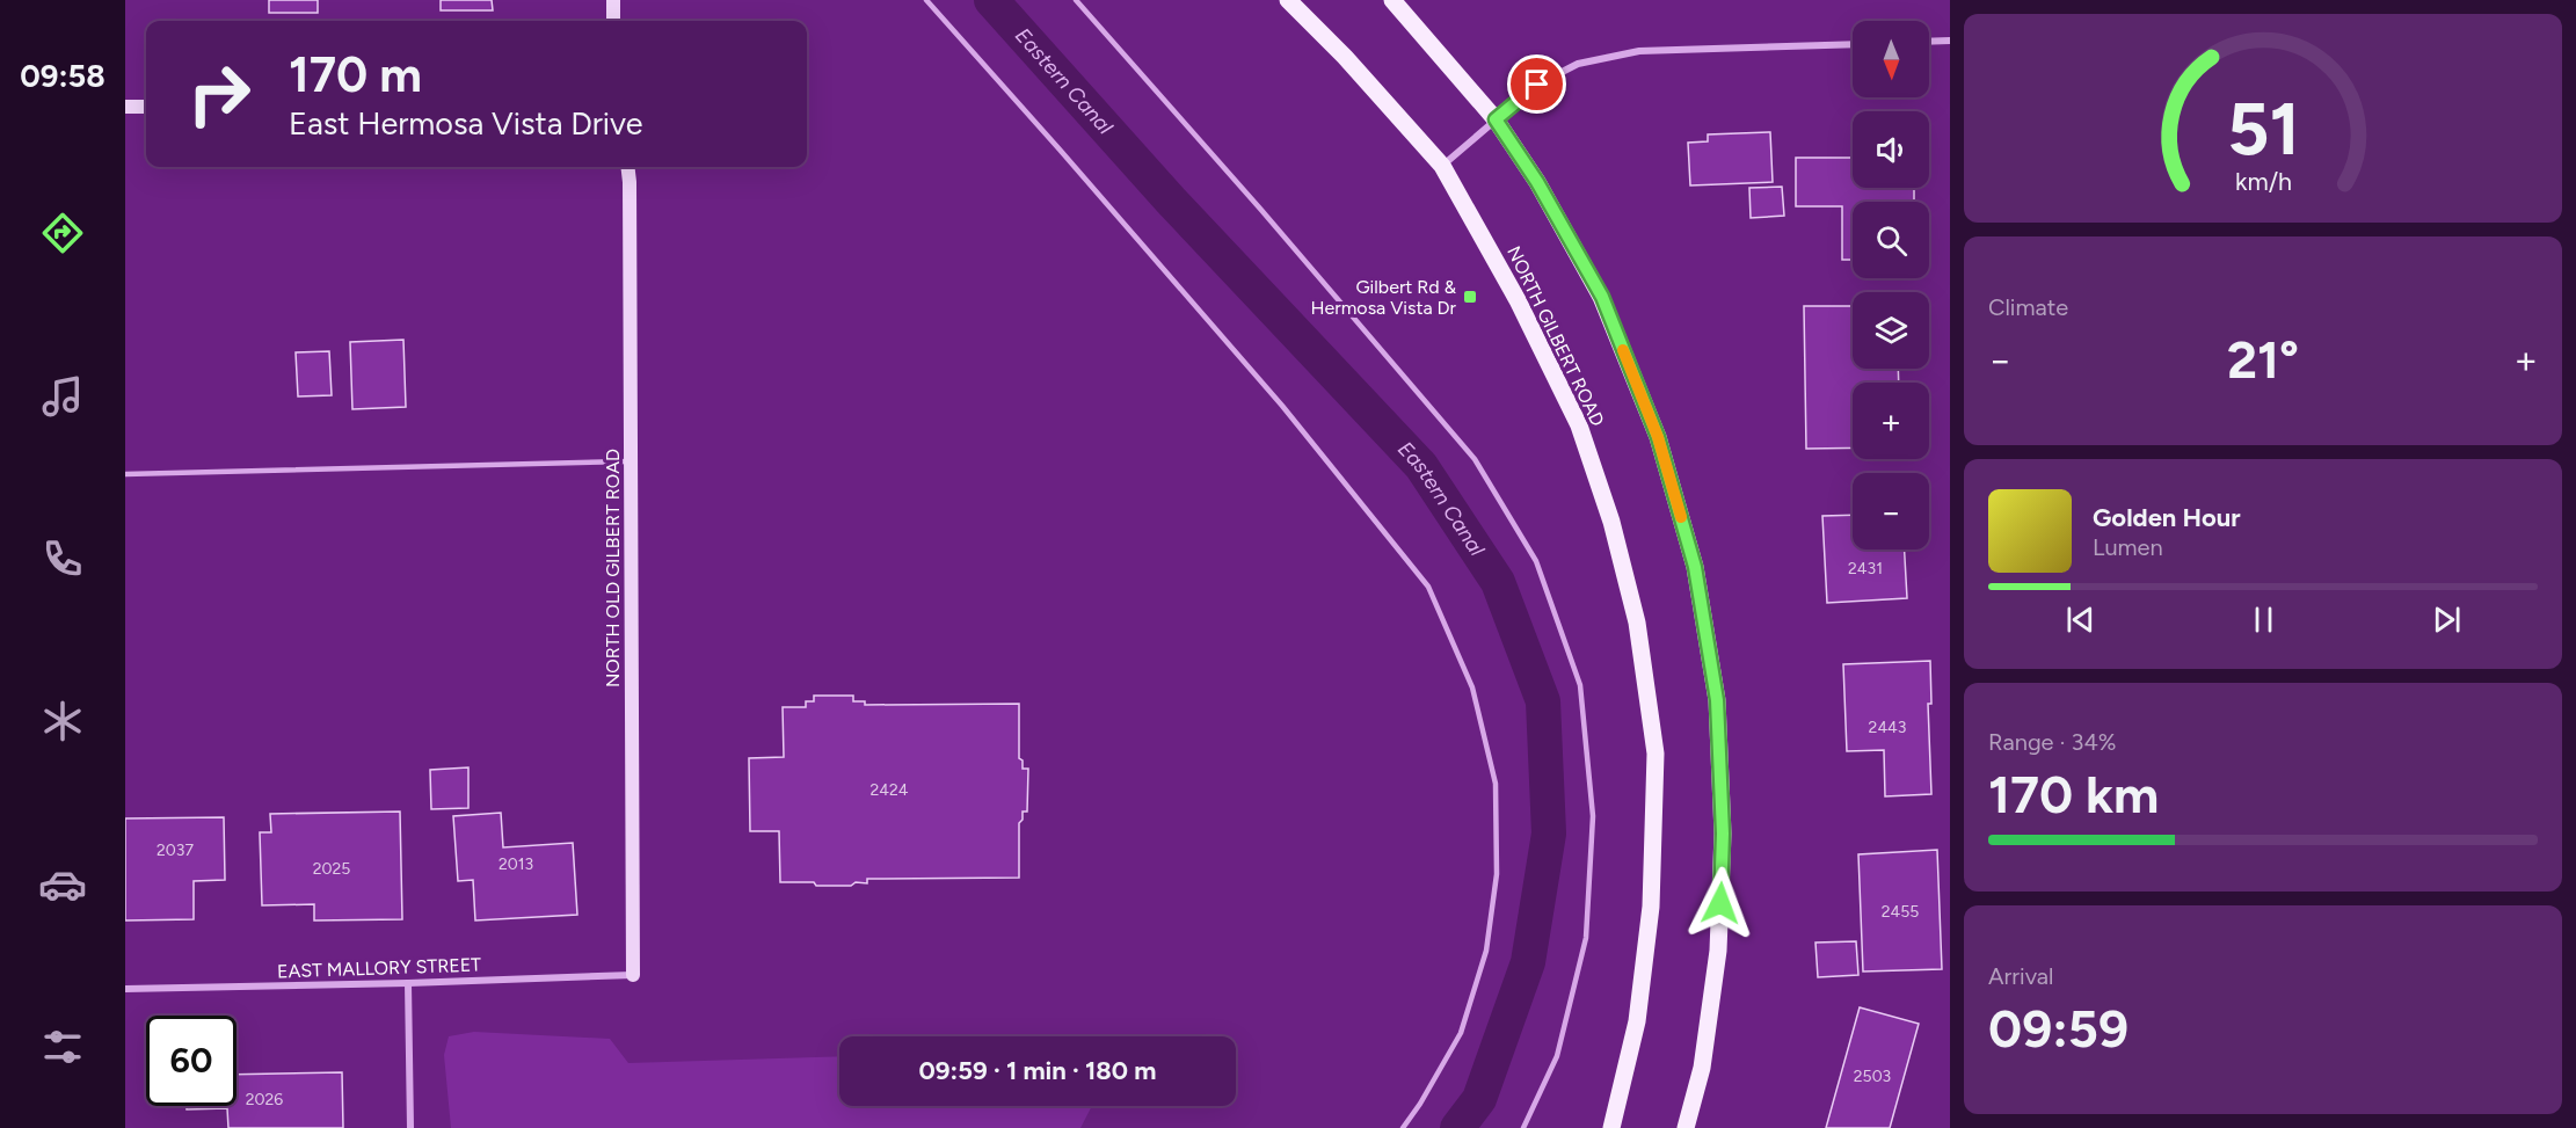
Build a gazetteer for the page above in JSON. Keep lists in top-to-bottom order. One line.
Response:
{"streets":{"main road":["NORTH GILBERT ROAD"],"street":["NORTH OLD GILBERT ROAD","EAST MALLORY STREET"]},"crossings":[["NORTH OLD GILBERT ROAD","EAST MALLORY STREET"]],"water":["Eastern Canal"],"places":{"transit":["Gilbert Rd & Hermosa Vista Dr"]},"house_numbers":["2431","2443","2424","2037","2013","2025","2455","2503","2026"],"north":"bottom","page":{"tabs":"09:58","map_buttons":["+","−"],"turn":["170 m","East Hermosa Vista Drive"],"tile":["Climate",["Range · 34%","170 km"],["Arrival","09:59"]],"heat":["−","21°","+"],"song":["Golden Hour","Lumen"],"limit":"60","trip":"09:59 · 1 min · 180 m","gauge":["51","km/h"]}}
